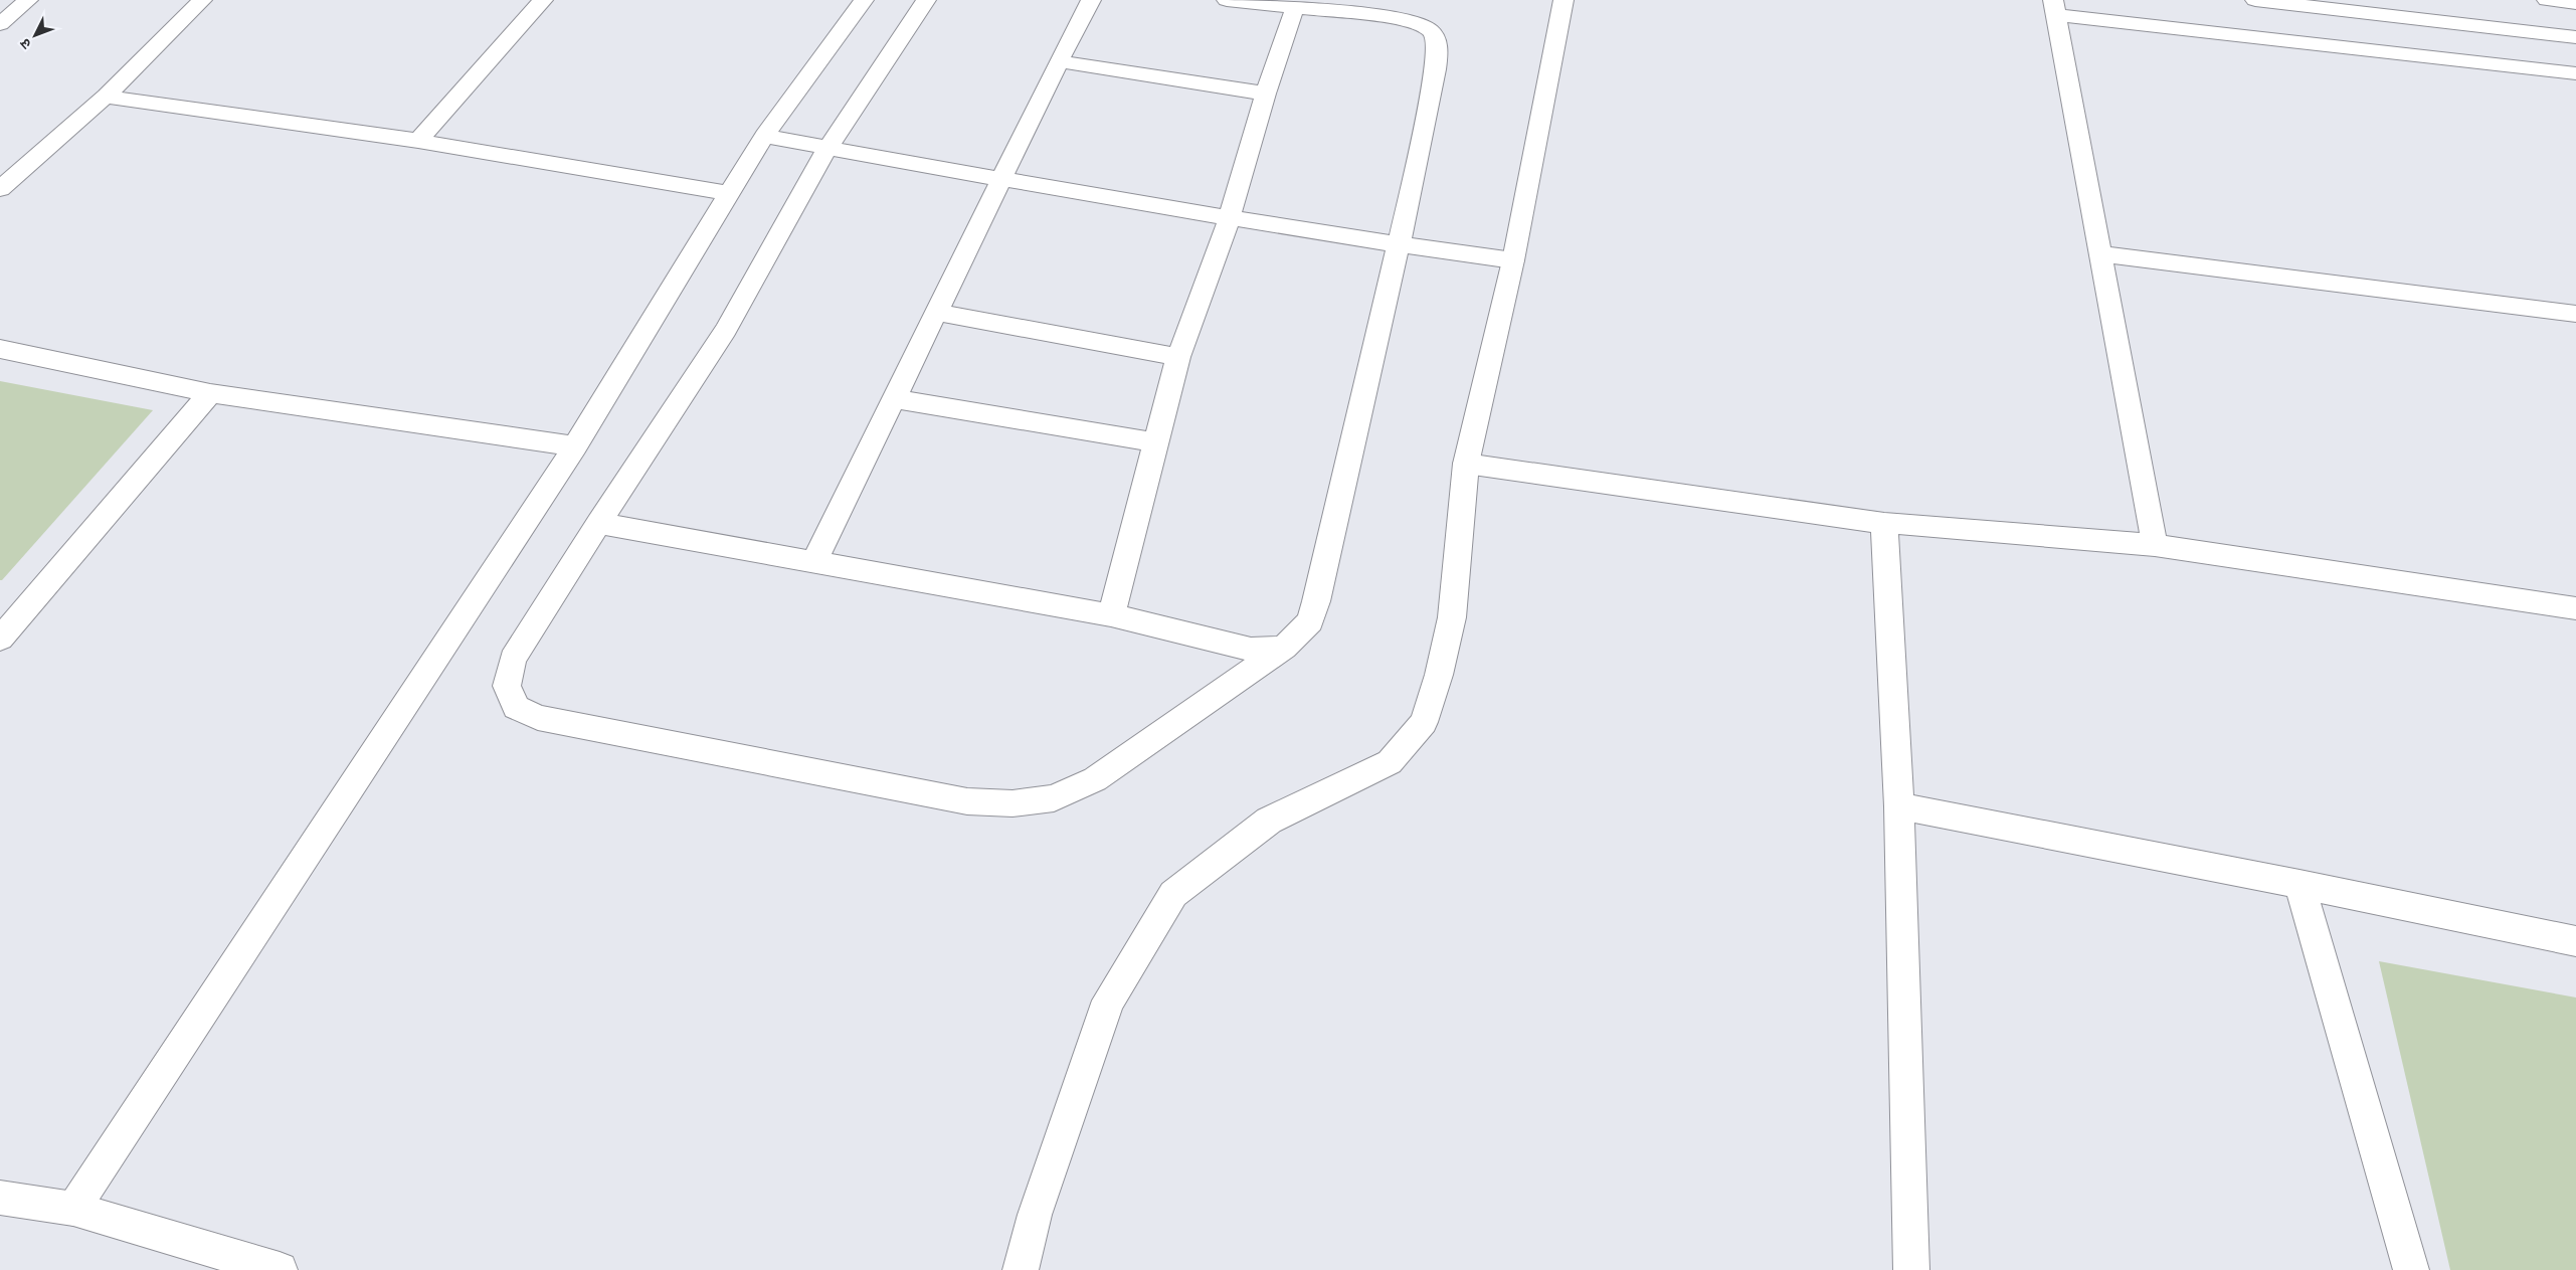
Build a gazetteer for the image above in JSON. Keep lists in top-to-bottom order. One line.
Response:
{"north":"bottom left"}
